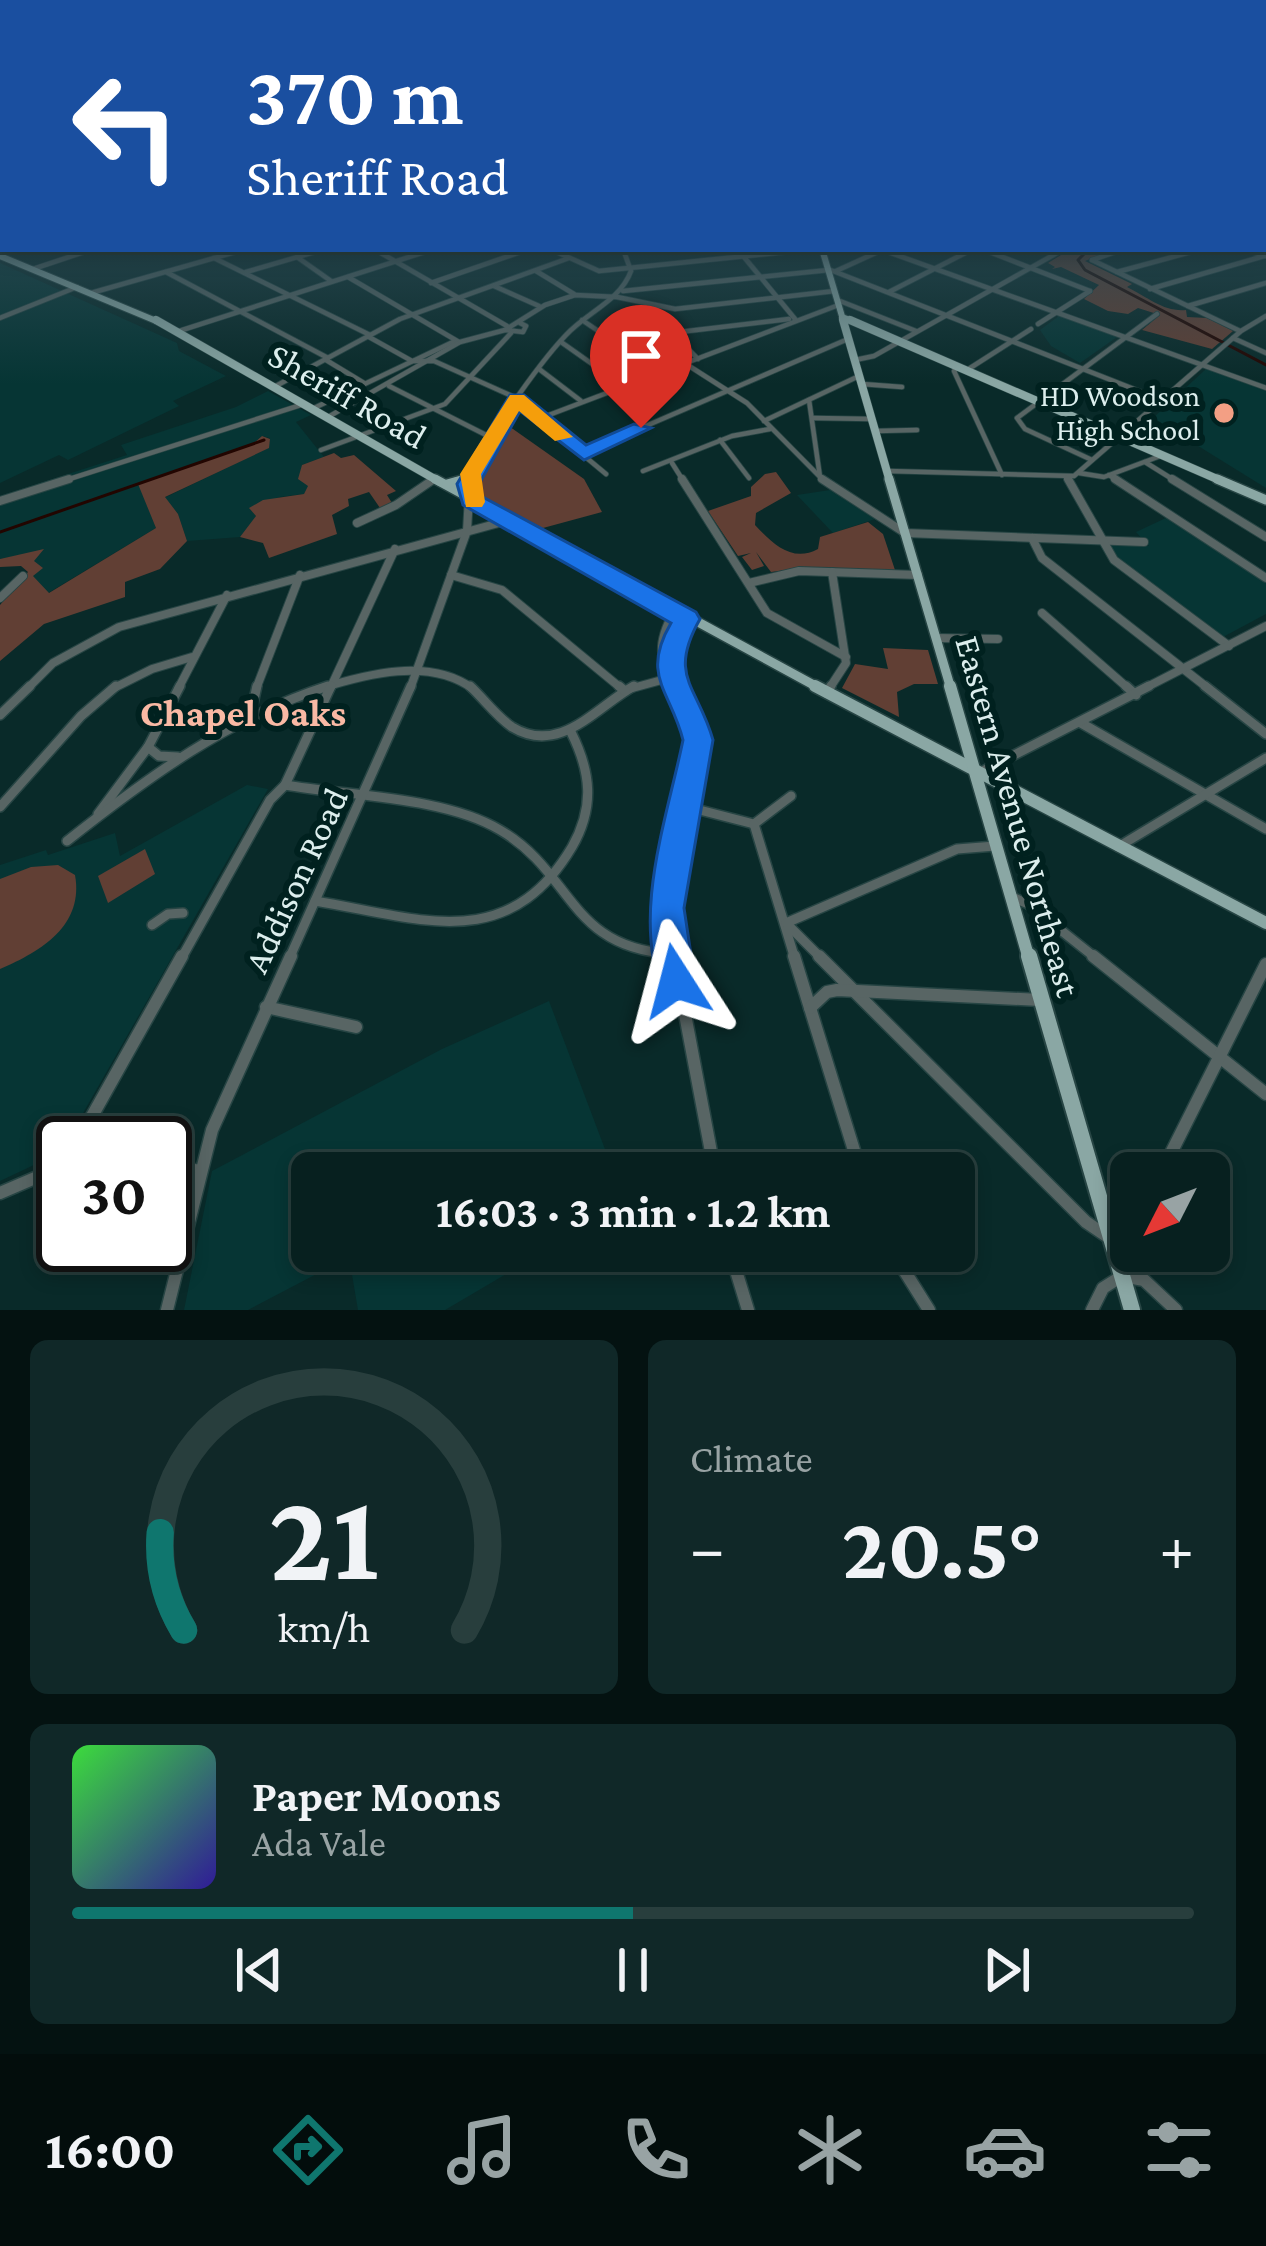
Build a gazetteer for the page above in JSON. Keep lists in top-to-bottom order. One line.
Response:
{"streets":{"main road":["Sheriff Road","Eastern Avenue Northeast"],"street":["Addison Road"]},"crossings":[["Sheriff Road","Eastern Avenue Northeast"],["Sheriff Road","Addison Road"]],"districts":["Chapel Oaks"],"places":["HD Woodson High School"],"north":"bottom left","page":{"turn":["370 m","Sheriff Road"],"limit":"30","trip":"16:03 · 3 min · 1.2 km","tile":"Climate","heat":["−","20.5°","+"],"song":["Paper Moons","Ada Vale"],"tabs":"16:00","gauge":["21","km/h"]}}
